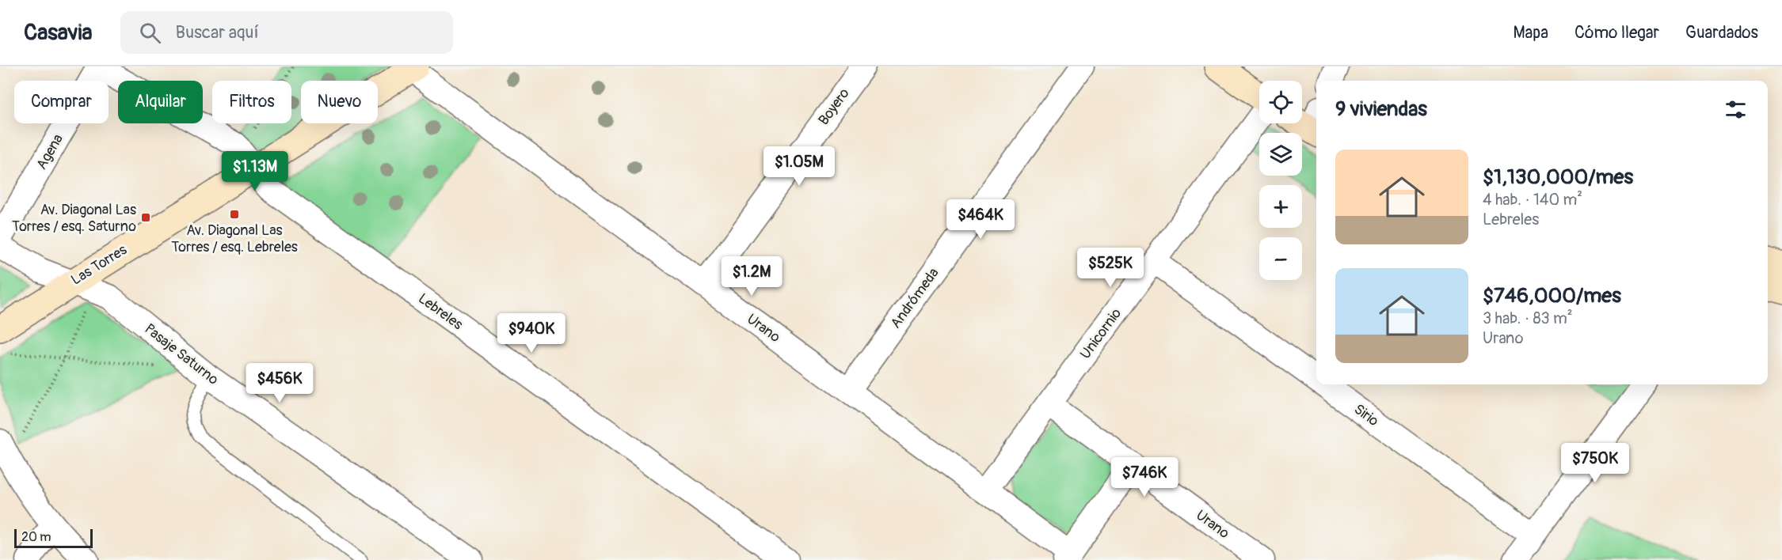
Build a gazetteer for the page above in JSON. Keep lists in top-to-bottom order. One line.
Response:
{"streets":{"street":["Boyero","Agena","Las Torres","Andrómeda","Lebreles","Urano","Unicornio","Pasaje Saturno","Sirio"]},"crossings":[["Boyero","Urano"],["Agena","Lebreles"],["Las Torres","Lebreles"],["Las Torres","Urano"],["Las Torres","Pasaje Saturno"],["Andrómeda","Urano"],["Urano","Unicornio"],["Unicornio","Sirio"]],"places":{"transit":["Av. Diagonal Las Torres / esq. Lebreles","Av. Diagonal Las Torres / esq. Saturno"]},"scale_bar":"20 m","page":{"header":"Casavia","search":"Buscar aquí","nav":["Mapa","Cómo llegar","Guardados"],"map_buttons":["+","−"],"chip":["Comprar","Alquilar","Filtros","Nuevo"],"heading":"9 viviendas","list":[{"name":"$1,130,000/mes","note":"4 hab. · 140 m² · Lebreles"},{"name":"$746,000/mes","note":"3 hab. · 83 m² · Urano"}],"price":["$1.05M","$1.13M","$464K","$525K","$1.2M","$940K","$456K","$750K","$746K"],"scale":"20 m"}}
